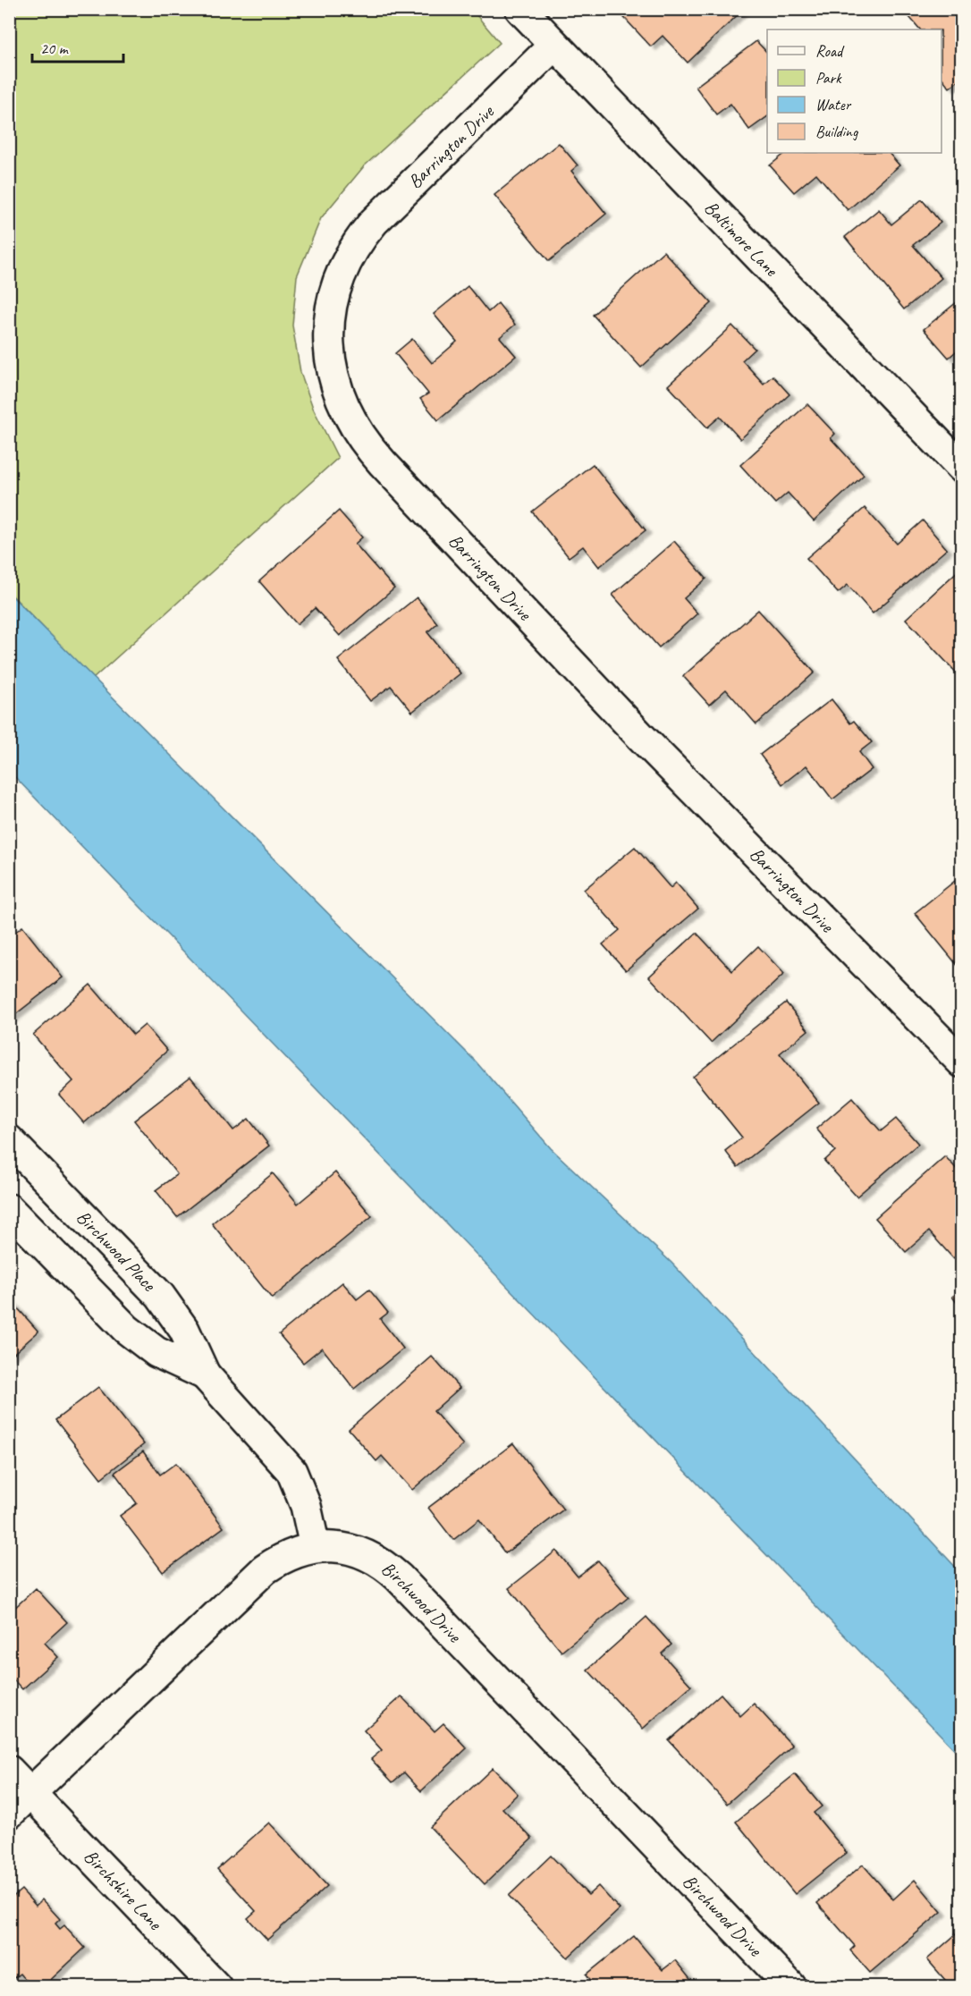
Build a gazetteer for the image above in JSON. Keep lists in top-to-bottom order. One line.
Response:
{"streets":{"street":["Barrington Drive","Baltimore Lane","Birchwood Place","Birchwood Drive","Birchshire Lane"]},"crossings":[["Barrington Drive","Baltimore Lane"],["Birchwood Place","Birchwood Drive"],["Birchwood Drive","Birchshire Lane"]],"legend":["Road","Park","Water","Building"],"scale_bar":"20 m"}
